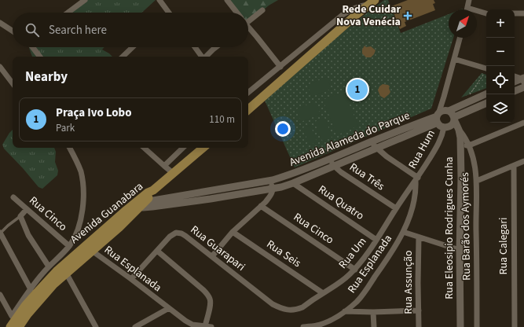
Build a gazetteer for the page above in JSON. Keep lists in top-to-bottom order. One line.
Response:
{"streets":{"main road":["Avenida Guanabara"],"street":["Avenida Alameda do Parque","Rua Hum","Rua Três","Rua Quatro","Rua Cinco","Rua Barão dos Aymorés","Rua Eleosipio Rodrigues Cunha","Rua Calegari","Rua Guarapari","Rua Um","Rua Seis","Rua Esplanada","Rua Assunção"]},"crossings":[["Avenida Alameda do Parque","Rua Hum"],["Avenida Alameda do Parque","Rua Três"],["Avenida Alameda do Parque","Rua Quatro"],["Avenida Alameda do Parque","Avenida Guanabara"],["Rua Hum","Rua Um"],["Rua Hum","Rua Esplanada"],["Rua Três","Rua Um"],["Rua Quatro","Rua Um"],["Avenida Guanabara","Rua Esplanada"],["Rua Cinco","Rua Um"],["Rua Barão dos Aymorés","Rua Eleosipio Rodrigues Cunha"],["Rua Guarapari","Rua Um"],["Rua Guarapari","Rua Esplanada"],["Rua Um","Rua Seis"],["Rua Um","Rua Esplanada"]],"places":{"health":["Rede Cuidar Nova Venécia"]},"north":"top right","page":{"map_buttons":["+","−"],"search":"Search here","heading":"Nearby","pins":"1","list":[{"mark":"1","name":"Praça Ivo Lobo","note":"Park","value":"110 m"}]}}
